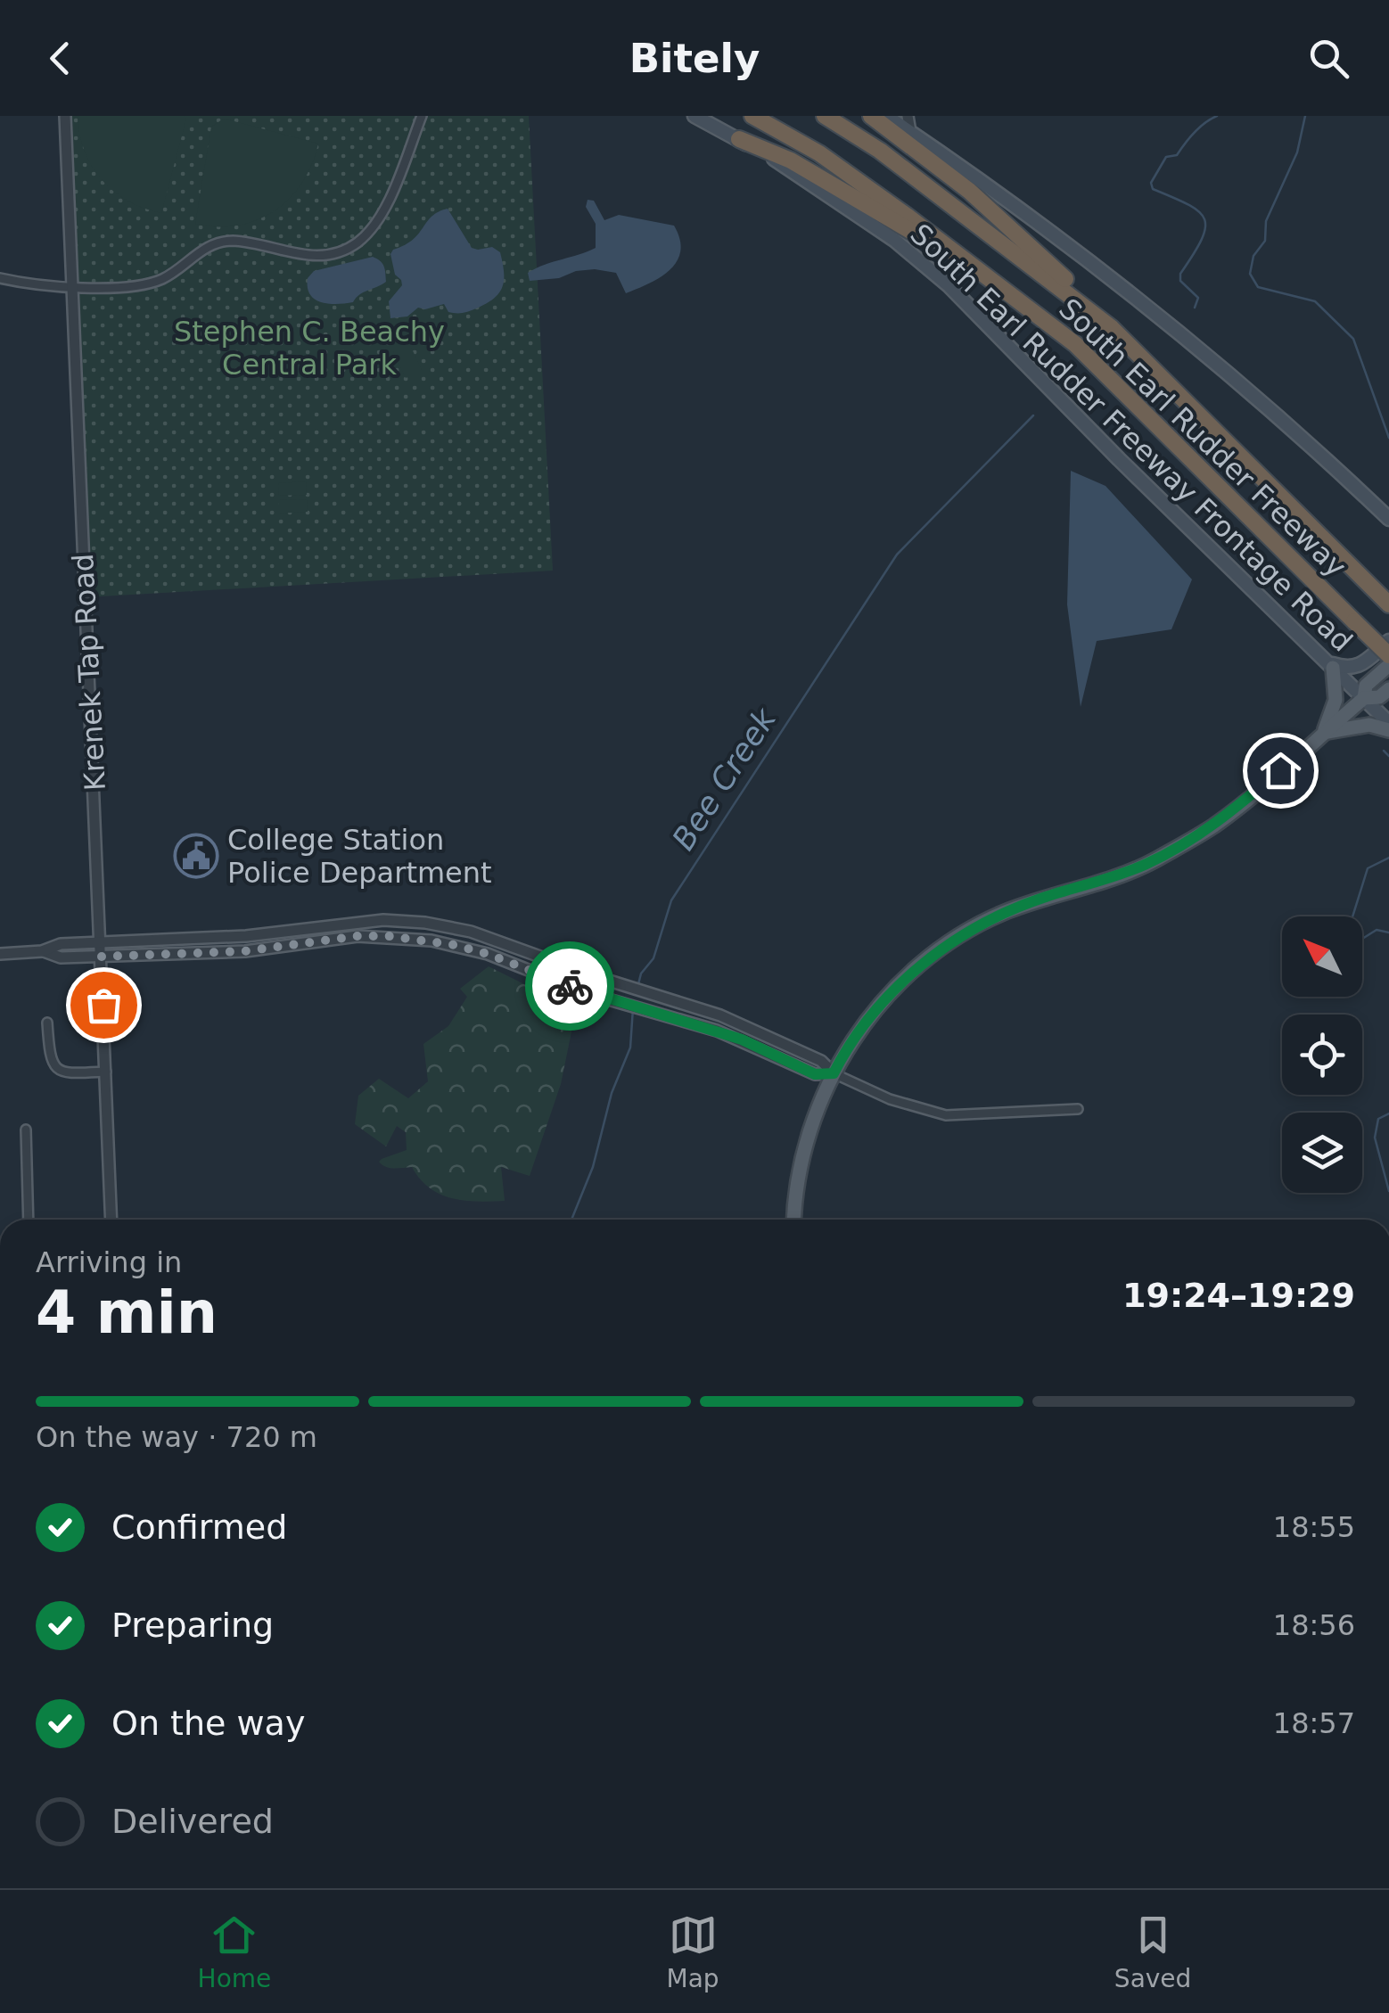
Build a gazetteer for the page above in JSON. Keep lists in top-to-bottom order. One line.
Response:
{"streets":{"highway":["South Earl Rudder Freeway"],"main road":["South Earl Rudder Freeway Frontage Road"],"street":["Krenek Tap Road"]},"water":["Bee Creek"],"parks":["Stephen C. Beachy Central Park"],"places":{"public building":["College Station Police Department"]},"north":"top left","page":{"header":"Bitely","heading":["4 min","Arriving in","19:24–19:29"],"bar":"On the way · 720 m","list":[["Confirmed","18:55"],["Preparing","18:56"],["On the way","18:57"],"Delivered"],"tabs":["Home","Map","Saved"]}}
